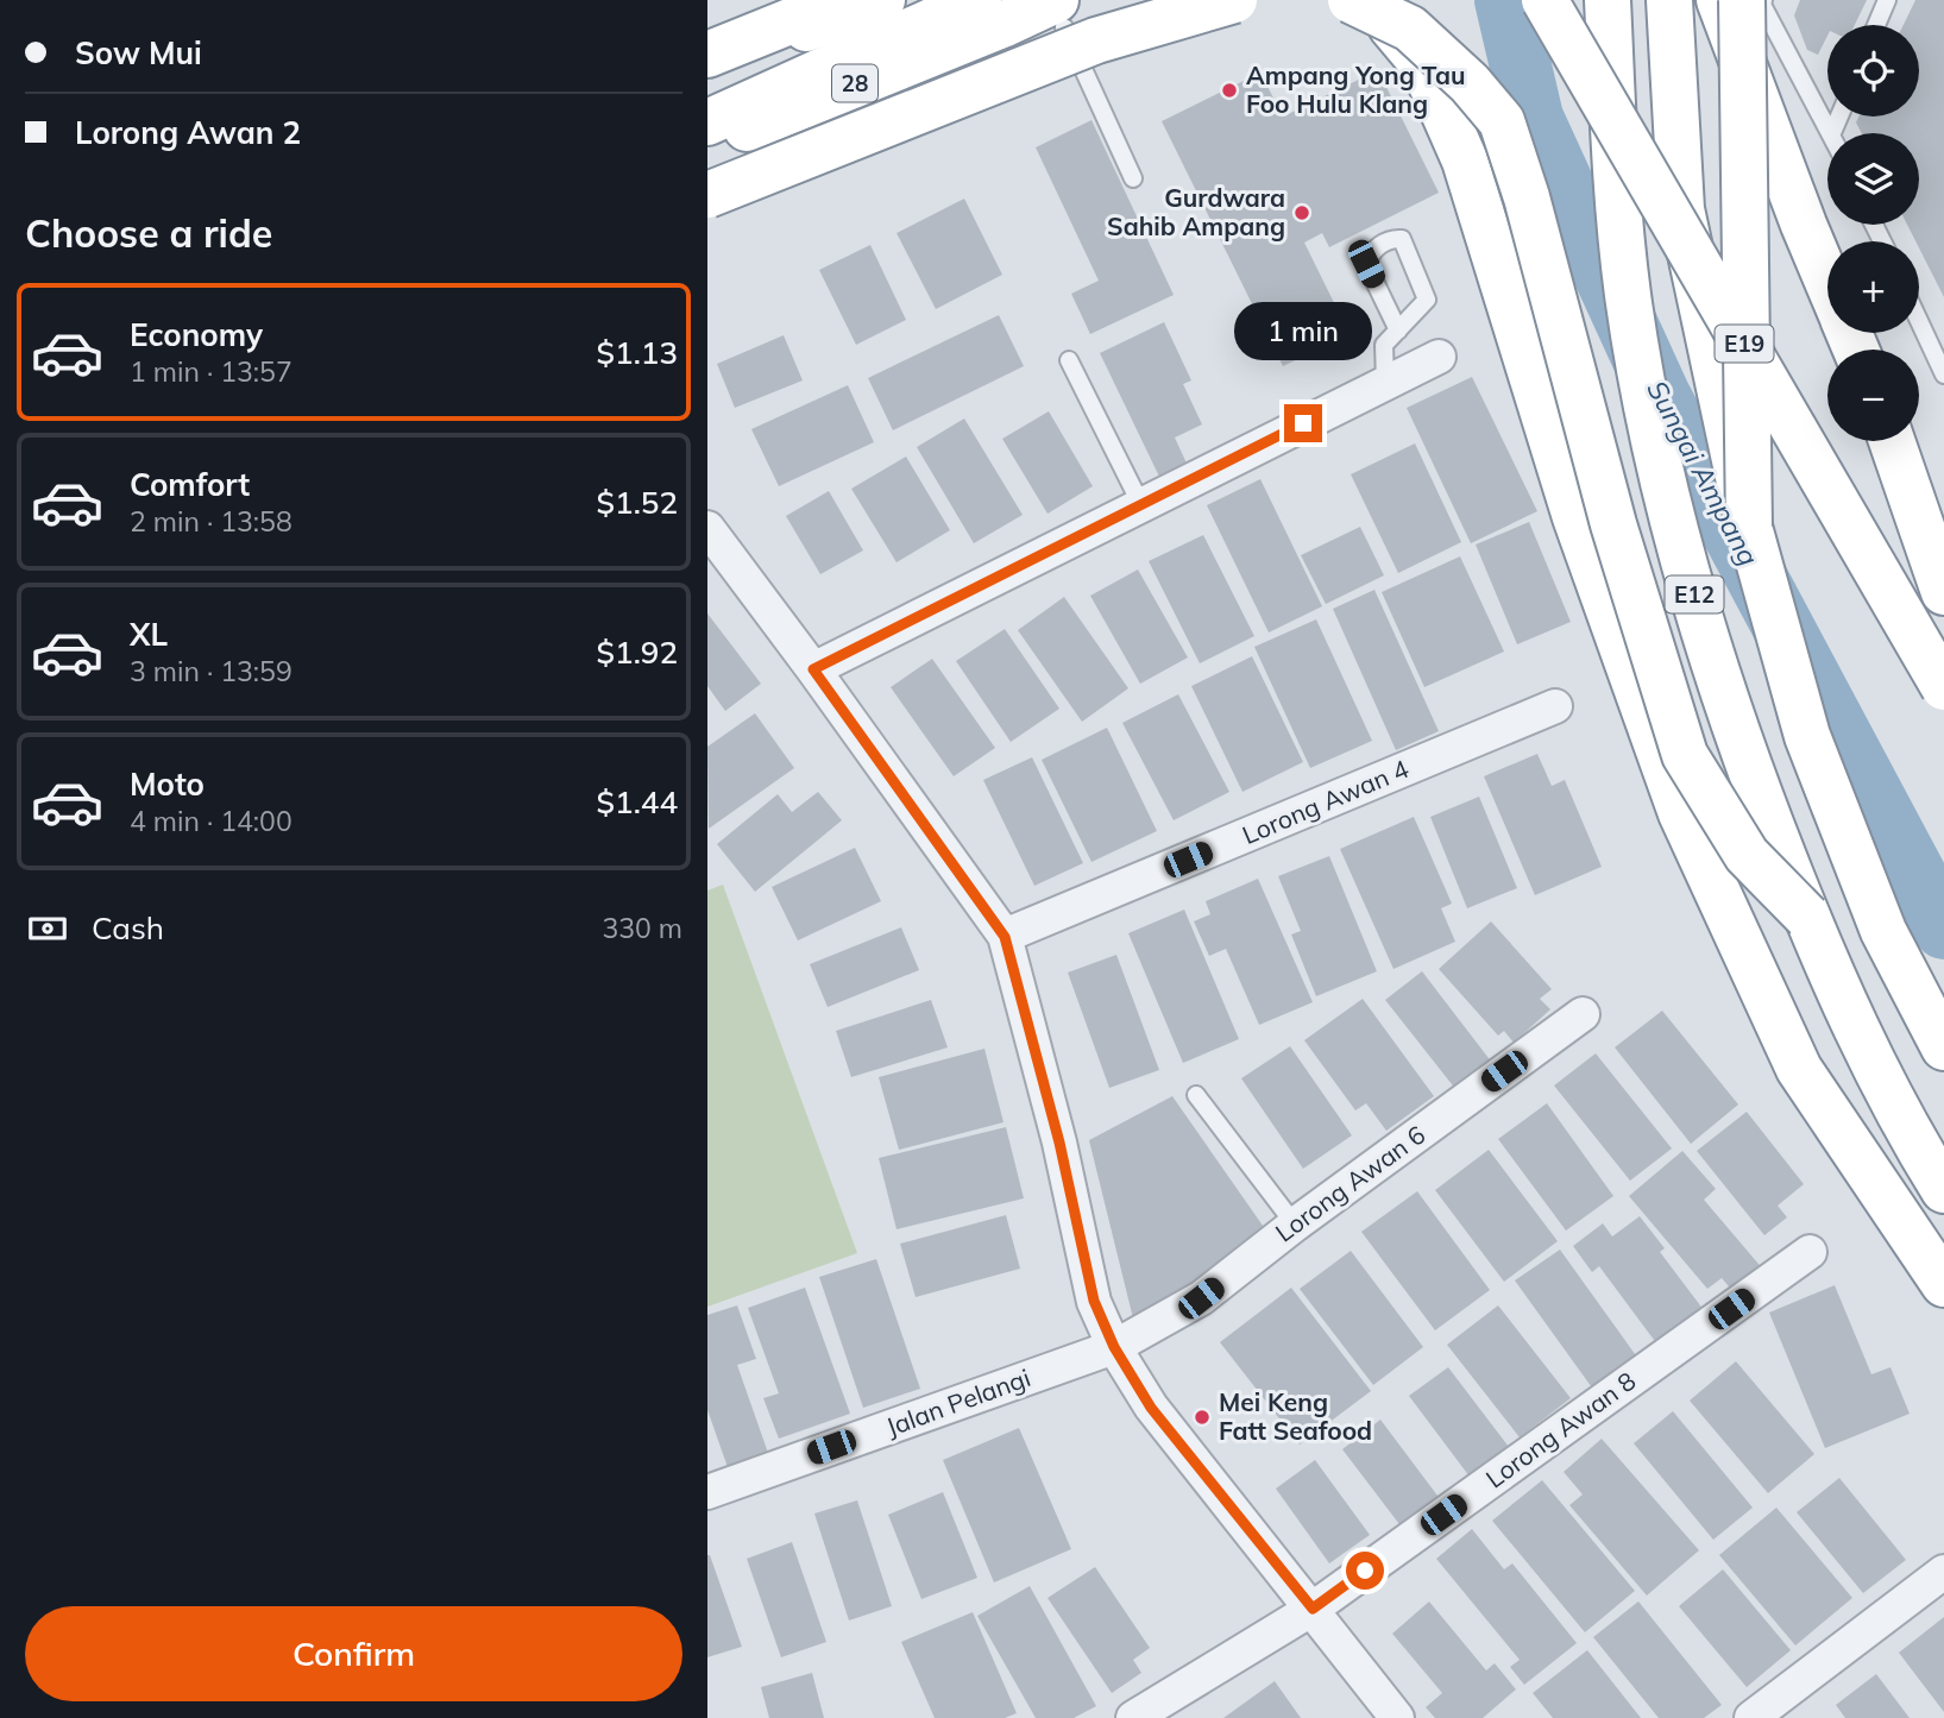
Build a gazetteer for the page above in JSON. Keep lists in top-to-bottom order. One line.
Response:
{"streets":{"highway":["28","E19","E12"],"street":["Lorong Awan 4","Lorong Awan 6","Jalan Pelangi","Lorong Awan 8"]},"crossings":[["Lorong Awan 6","Jalan Pelangi"]],"water":["Sungai Ampang"],"places":["Ampang Yong Tau Foo Hulu Klang","Gurdwara Sahib Ampang","Mei Keng Fatt Seafood"],"page":{"banner":["Sow Mui","Lorong Awan 2"],"map_buttons":["+","−"],"heading":"Choose a ride","list":[{"name":"Economy","note":"1 min · 13:57","value":"$1.13"},{"name":"Comfort","note":"2 min · 13:58","value":"$1.52"},{"name":"XL","note":"3 min · 13:59","value":"$1.92"},{"name":"Moto","note":"4 min · 14:00","value":"$1.44"}],"bubble":"1 min","pay":["Cash","330 m"],"buttons":"Confirm"}}
